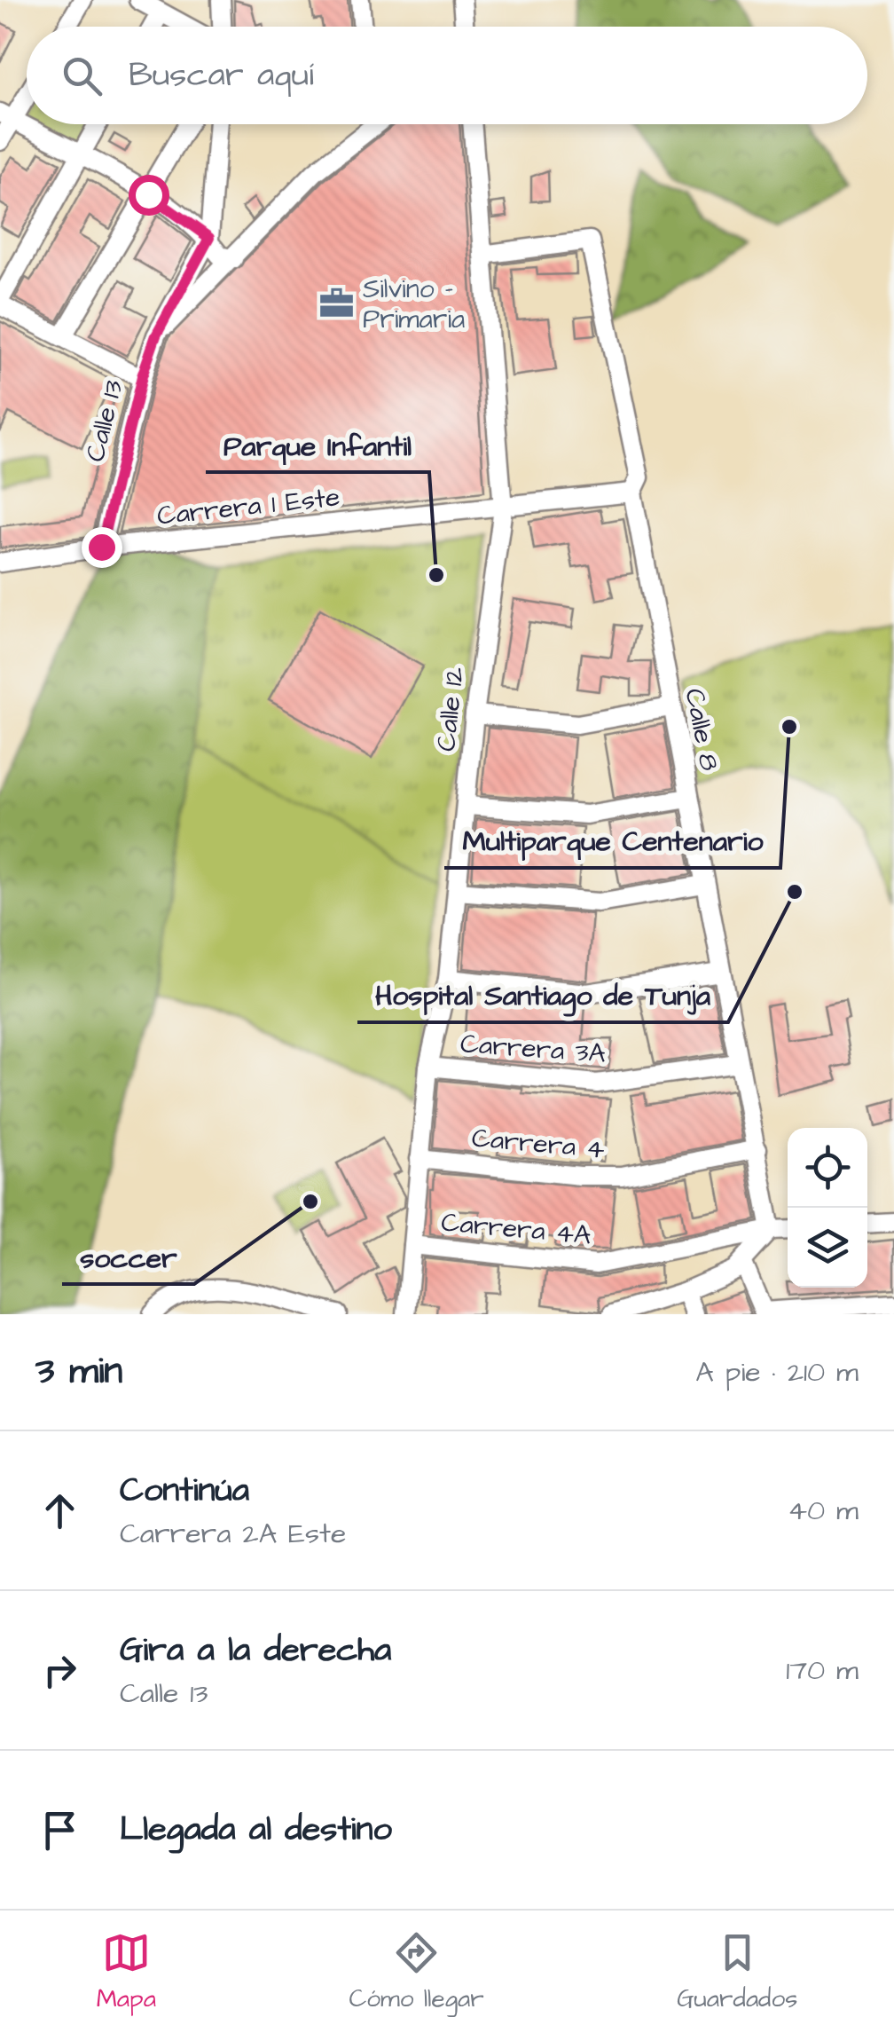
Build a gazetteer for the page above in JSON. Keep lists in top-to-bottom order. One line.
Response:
{"streets":{"street":["Calle 13","Carrera 1 Este","Calle 12","Calle 8","Carrera 3A","Carrera 4","Carrera 4A"]},"crossings":[["Calle 13","Carrera 1 Este"],["Carrera 1 Este","Calle 12"],["Carrera 1 Este","Calle 8"],["Calle 12","Calle 8"],["Calle 12","Carrera 3A"],["Calle 12","Carrera 4"],["Calle 12","Carrera 4A"],["Calle 8","Carrera 3A"],["Calle 8","Carrera 4"],["Calle 8","Carrera 4A"]],"places":{"office":["Silvino - Primaria"],"other":["Parque Infantil","Multiparque Centenario","Hospital Santiago de Tunja","soccer"]},"page":{"search":"Buscar aquí","heading":["3 min","A pie · 210 m"],"list":[["Continúa","Carrera 2A Este","40 m"],["Gira a la derecha","Calle 13","170 m"],"Llegada al destino"],"nav":["Mapa","Cómo llegar","Guardados"]}}
